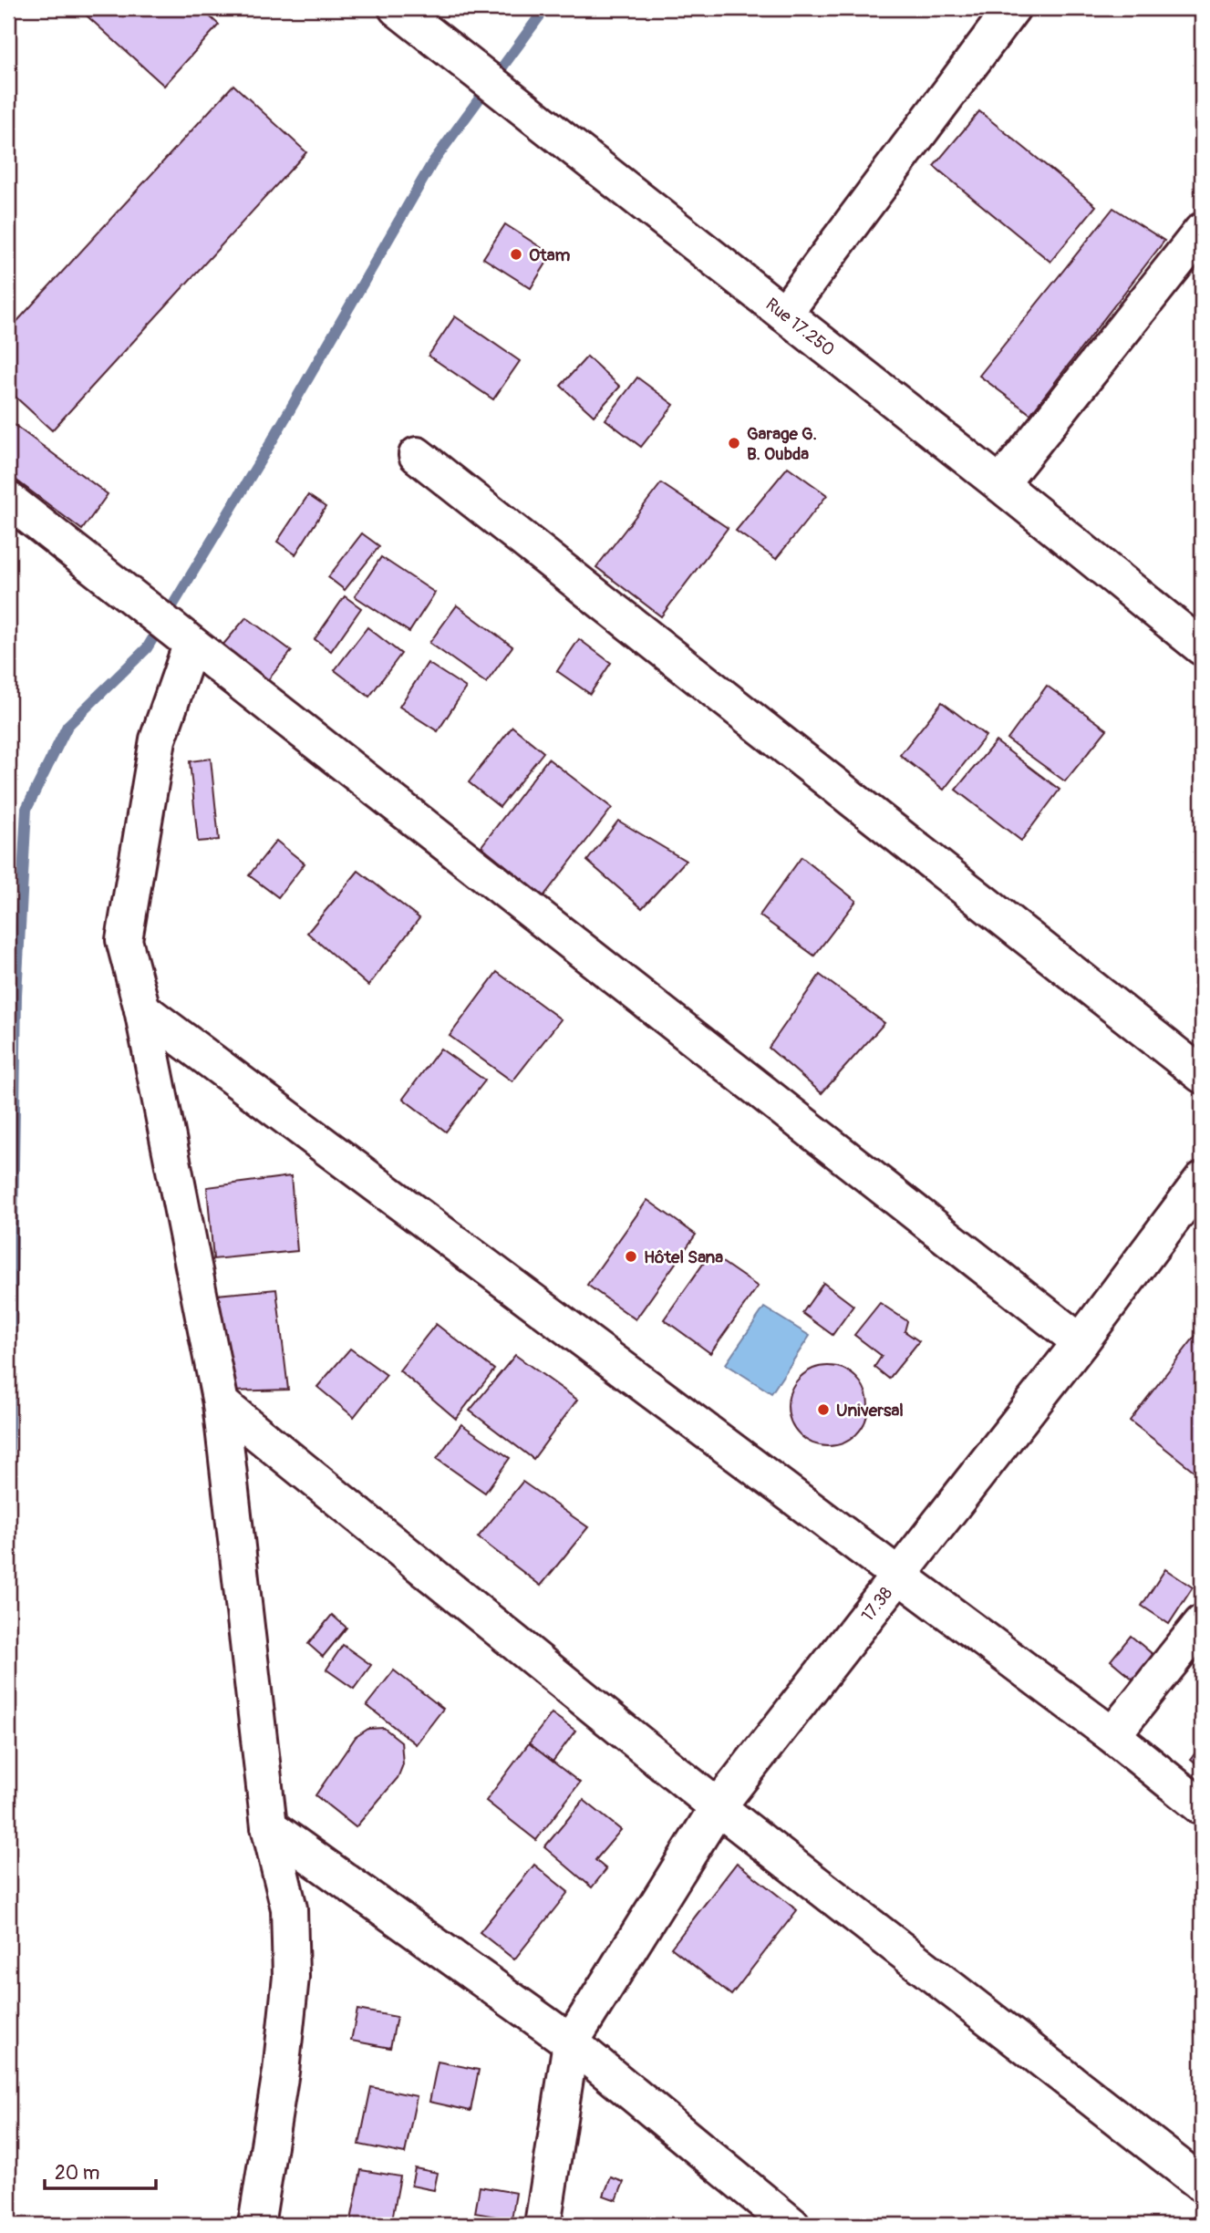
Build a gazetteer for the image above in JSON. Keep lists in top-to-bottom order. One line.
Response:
{"streets":{"street":["Rue 17.250","17.38"]},"places":["Otam","Garage G. B. Oubda","Hôtel Sana","Universal"],"scale_bar":"20 m"}
